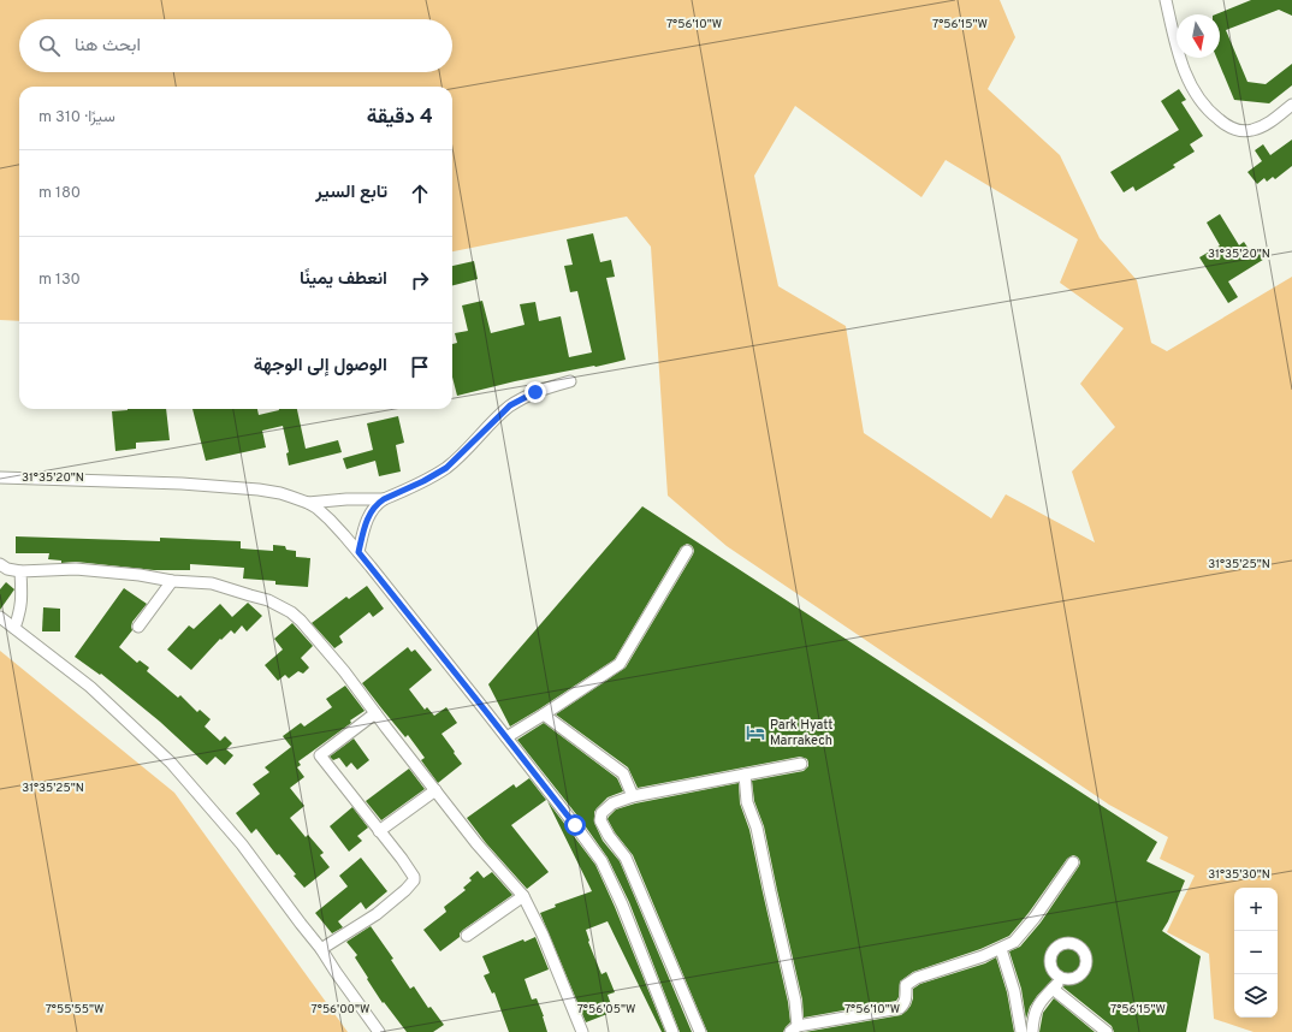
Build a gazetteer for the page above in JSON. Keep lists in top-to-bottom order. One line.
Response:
{"places":{"hotel":["Park Hyatt Marrakech"]},"north":"bottom","page":{"search":"ابحث هنا","heading":["4 دقيقة","سيرًا · 310 m"],"list":[["تابع السير","180 m"],["انعطف يمينًا","130 m"],"الوصول إلى الوجهة"],"map_buttons":["+","−"]},"coordinates":["7°56'10\"W","7°56'15\"W","31°35'20\"N","31°35'25\"N","31°35'30\"N","7°55'55\"W","7°56'00\"W","7°56'05\"W"]}
